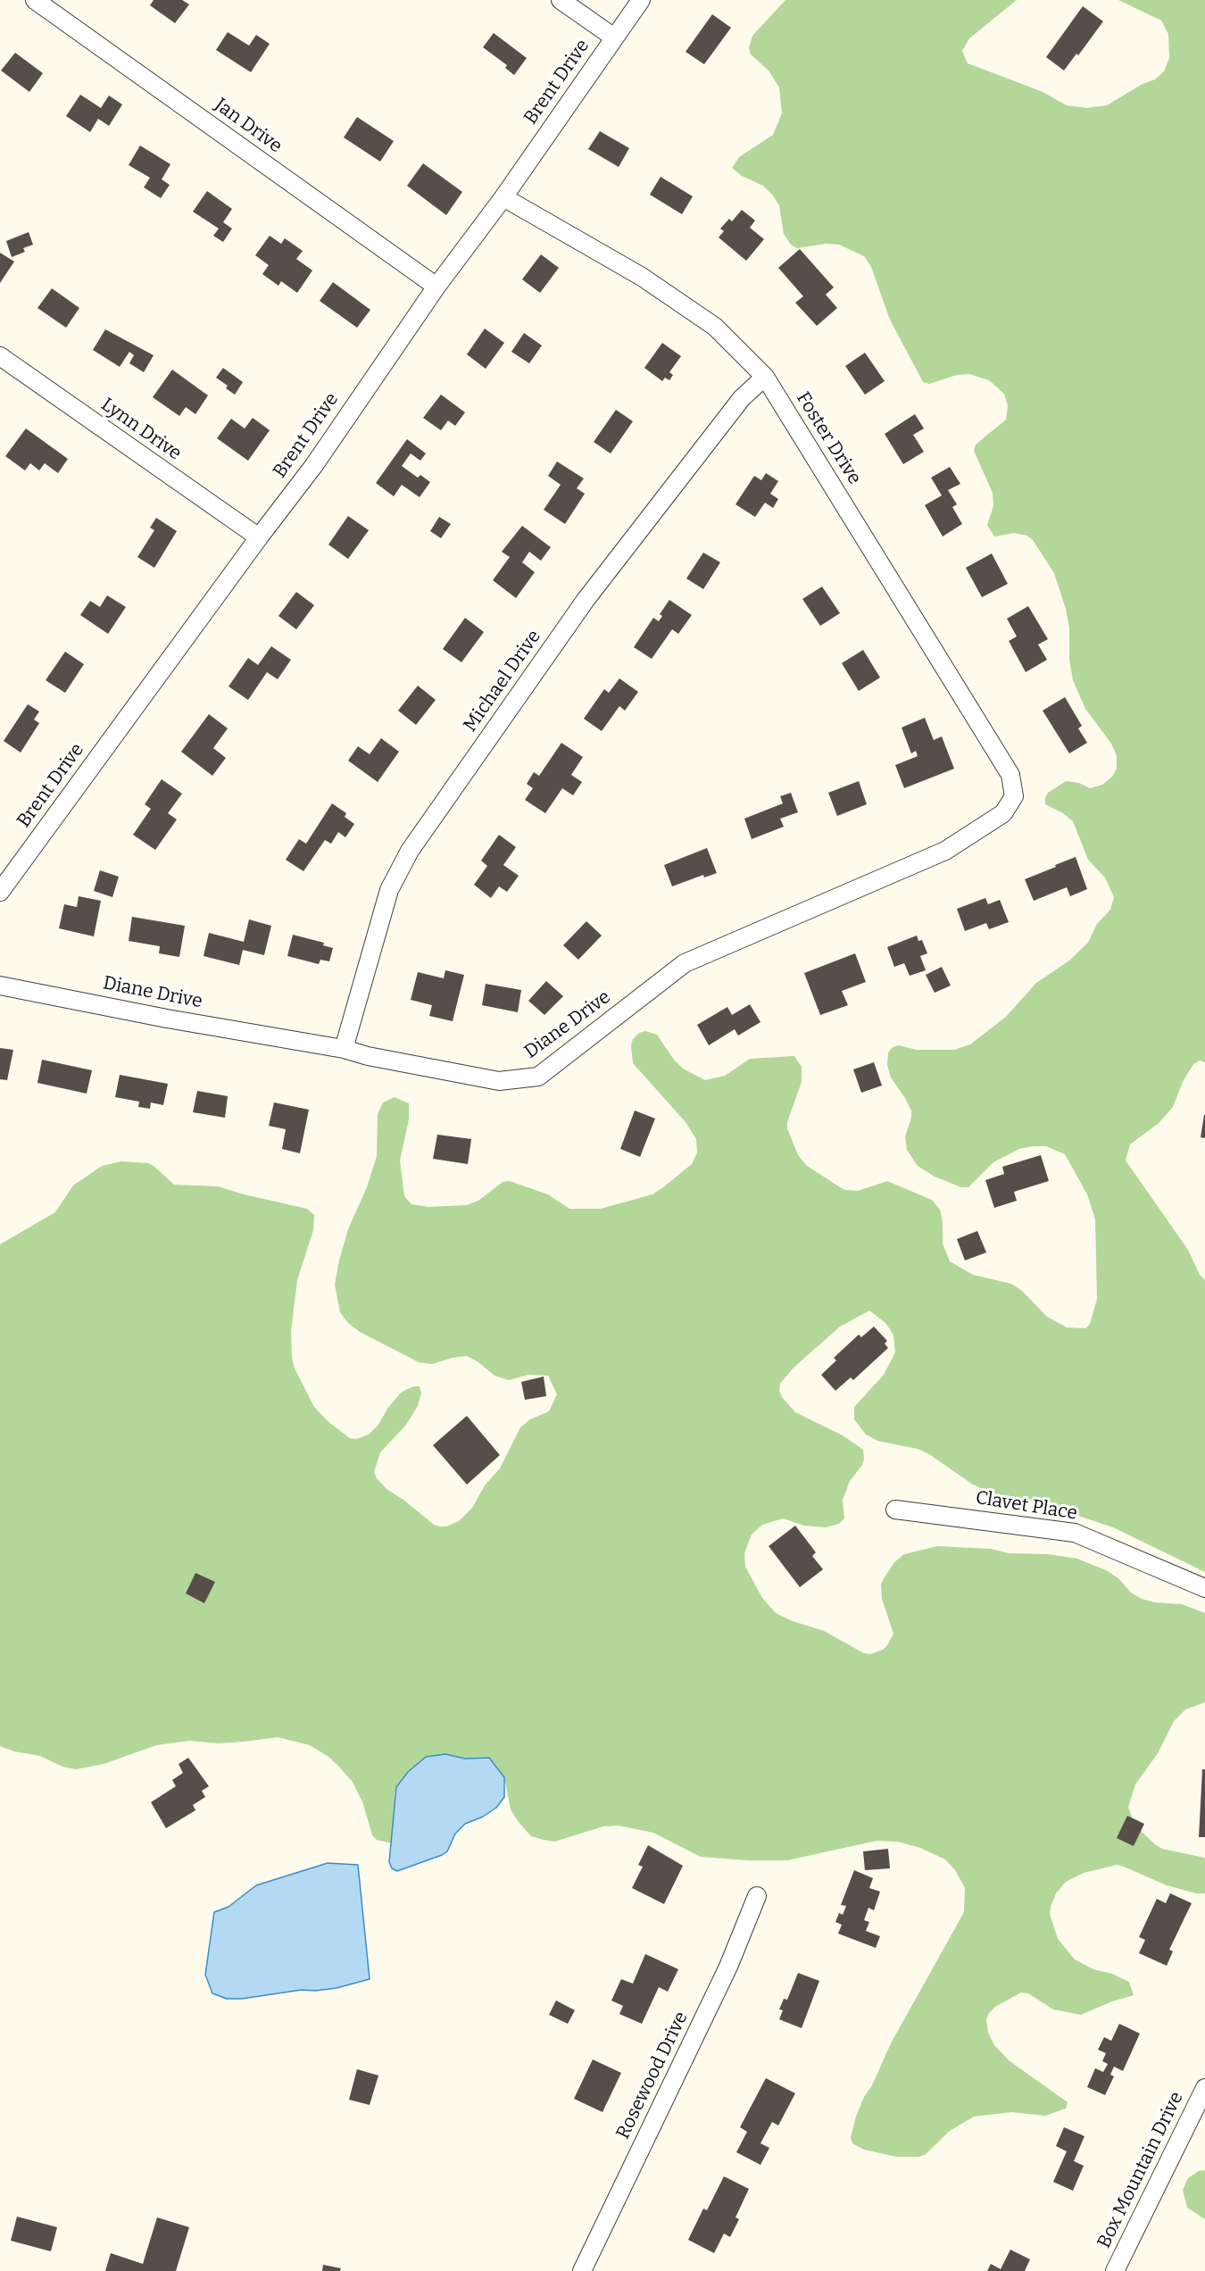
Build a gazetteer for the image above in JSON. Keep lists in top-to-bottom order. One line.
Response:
{"streets":{"street":["Brent Drive","Jan Drive","Lynn Drive","Foster Drive","Michael Drive","Diane Drive","Clavet Place","Rosewood Drive","Box Mountain Drive"]},"crossings":[["Brent Drive","Jan Drive"],["Brent Drive","Lynn Drive"],["Brent Drive","Foster Drive"],["Foster Drive","Michael Drive"],["Foster Drive","Diane Drive"],["Michael Drive","Diane Drive"]]}
